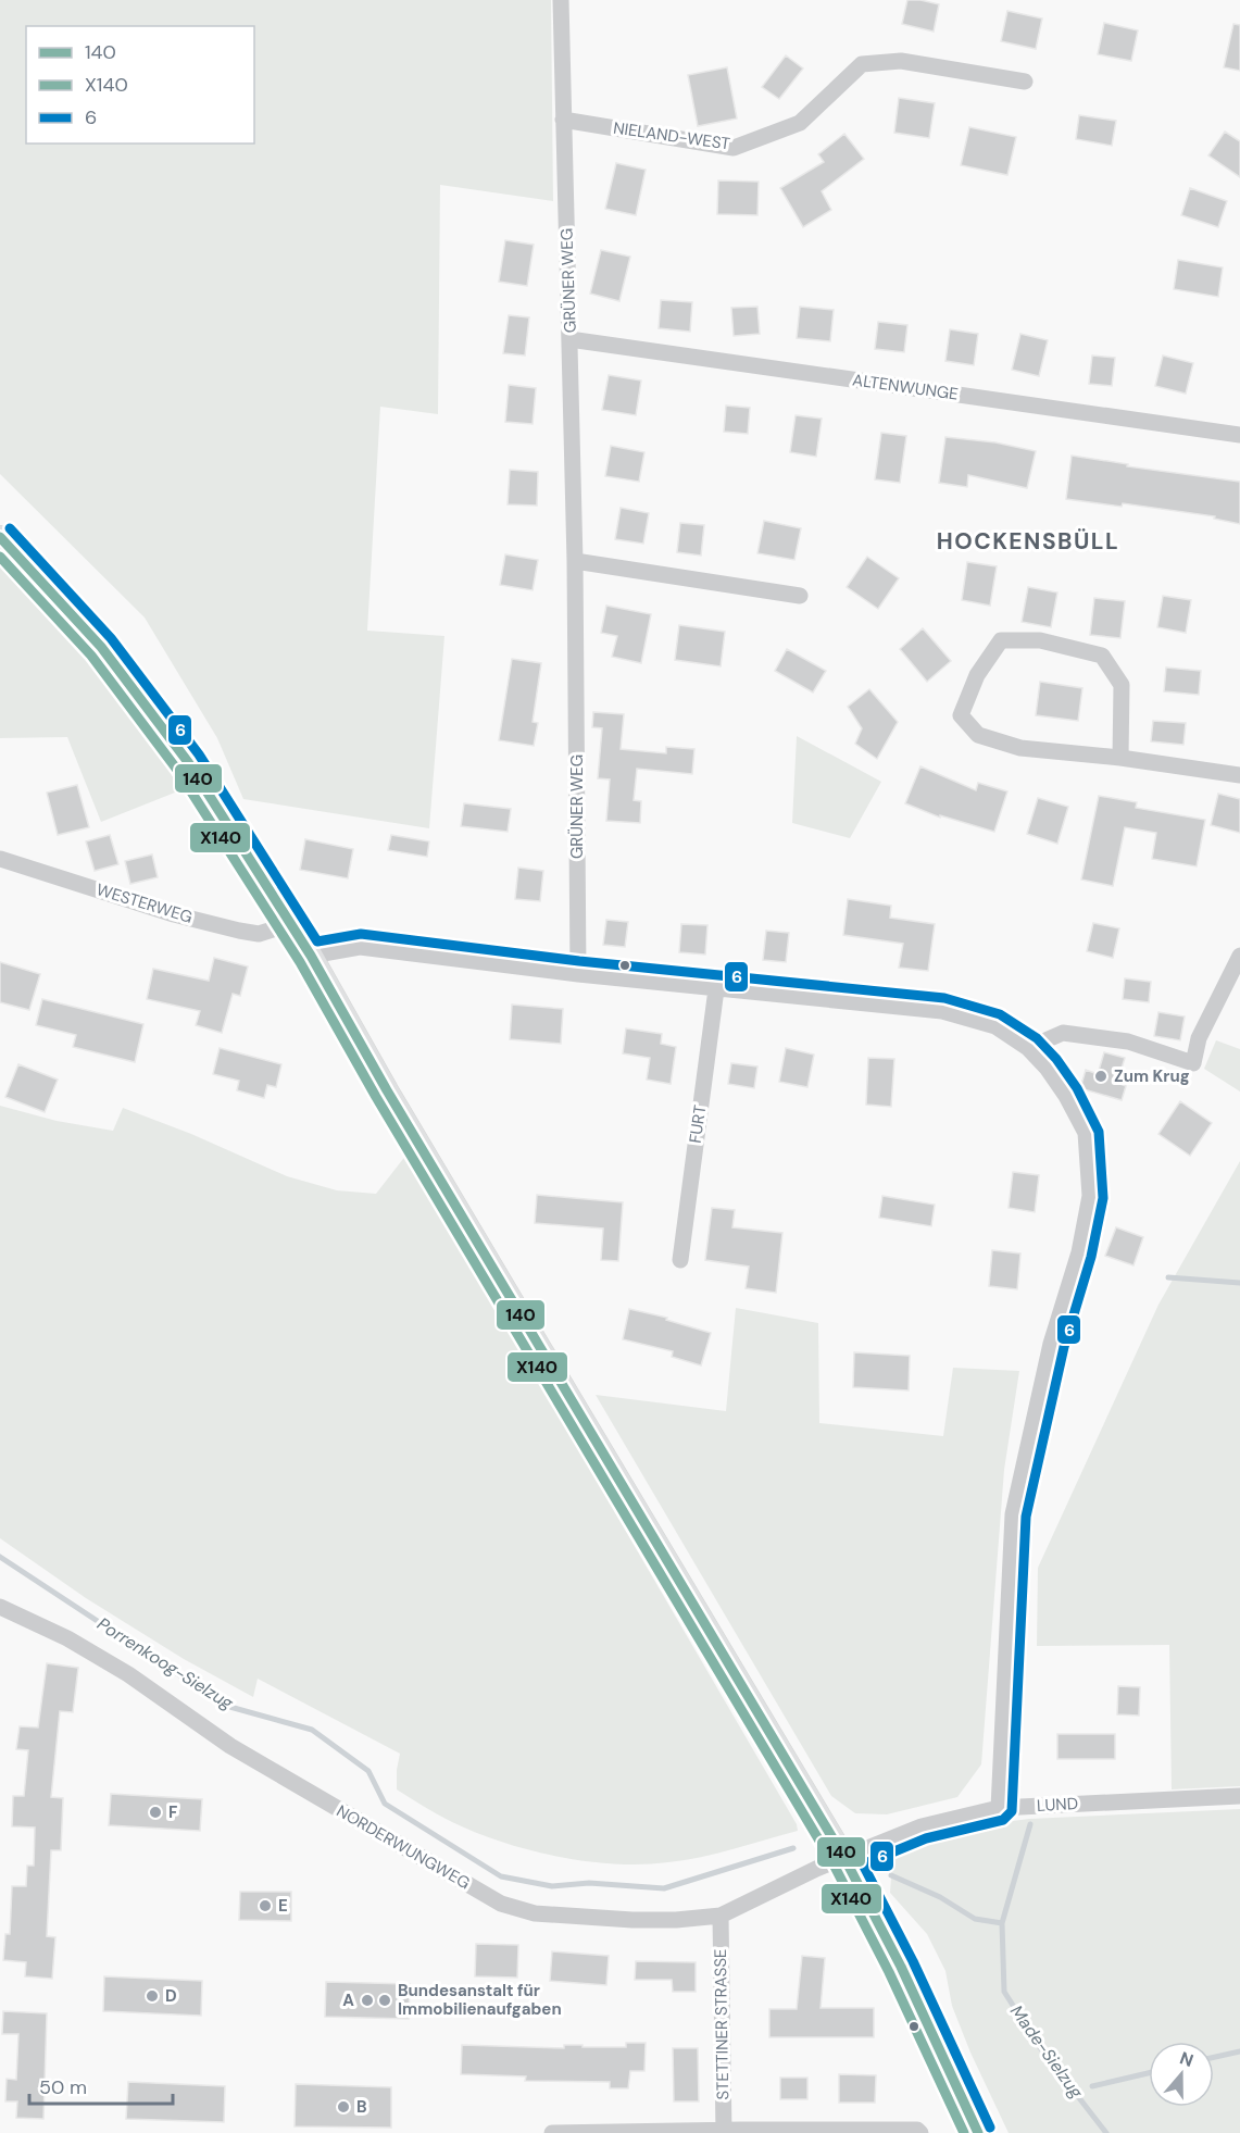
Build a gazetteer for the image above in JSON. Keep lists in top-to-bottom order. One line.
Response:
{"streets":{"street":["NIELAND-WEST","GRÜNER WEG","ALTENWUNGE","WESTERWEG","FURT","LUND","NORDERWUNGWEG","STETTINER STRASSE"]},"crossings":[["NIELAND-WEST","GRÜNER WEG"],["GRÜNER WEG","ALTENWUNGE"],["LUND","NORDERWUNGWEG"],["NORDERWUNGWEG","STETTINER STRASSE"]],"districts":["HOCKENSBÜLL"],"water":["Porrenkoog-Sielzug","Made-Sielzug"],"places":["Zum Krug","F","E","D","A","Bundesanstalt für Immobilienaufgaben","B"],"lines":["transit line 6","transit line 140","transit line X140"],"legend":["140","X140","6"],"scale_bar":"50 m","north":"top"}
